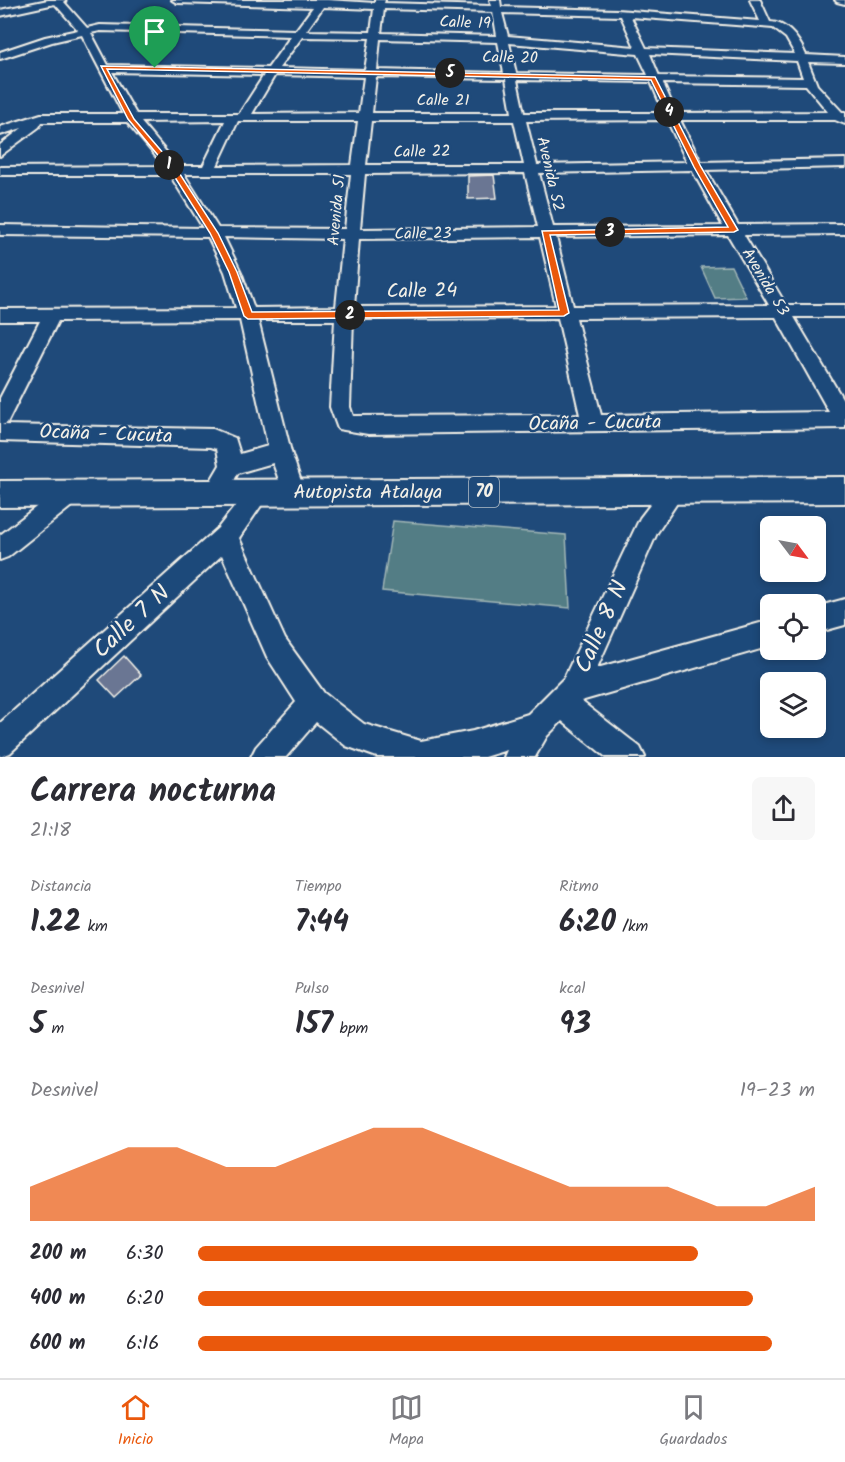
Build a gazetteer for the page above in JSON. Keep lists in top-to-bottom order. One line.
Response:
{"streets":{"main road":["70","Autopista Atalaya"],"street":["Calle 19","Calle 20","Calle 21","Calle 22","Avenida 52","Avenida 51","Calle 23","Avenida 53","Calle 24","Ocaña - Cucuta","Calle 7 N","Calle 8 N"]},"crossings":[["Calle 19","Avenida 52"],["Calle 19","Avenida 51"],["Calle 19","Avenida 53"],["Calle 20","Avenida 52"],["Calle 20","Avenida 51"],["Calle 20","Avenida 53"],["Calle 21","Avenida 52"],["Calle 21","Avenida 51"],["Calle 21","Avenida 53"],["Calle 22","Avenida 52"],["Calle 22","Avenida 51"],["Calle 22","Avenida 53"],["Avenida 52","Calle 23"],["Avenida 52","Calle 24"],["Avenida 52","Ocaña - Cucuta"],["Avenida 51","Calle 23"],["Avenida 51","Calle 24"],["Avenida 51","Ocaña - Cucuta"],["Calle 23","Avenida 53"],["Avenida 53","Calle 24"],["Avenida 53","Ocaña - Cucuta"],["Autopista Atalaya","Calle 7 N"],["Autopista Atalaya","Calle 8 N"]],"north":"bottom right","page":{"pins":["5","4","1","3","2"],"heading":["Carrera nocturna","21:18"],"stats":[["Distancia","1.22 km"],["Tiempo","7:44"],["Ritmo","6:20 /km"],["Desnivel","5 m"],["Pulso","157 bpm"],["kcal","93"]],"chart":["Desnivel","19–23 m"],"list":[{"name":"200 m","note":"6:30"},{"name":"400 m","note":"6:20"},{"name":"600 m","note":"6:16"}],"tabs":["Inicio","Mapa","Guardados"]}}
